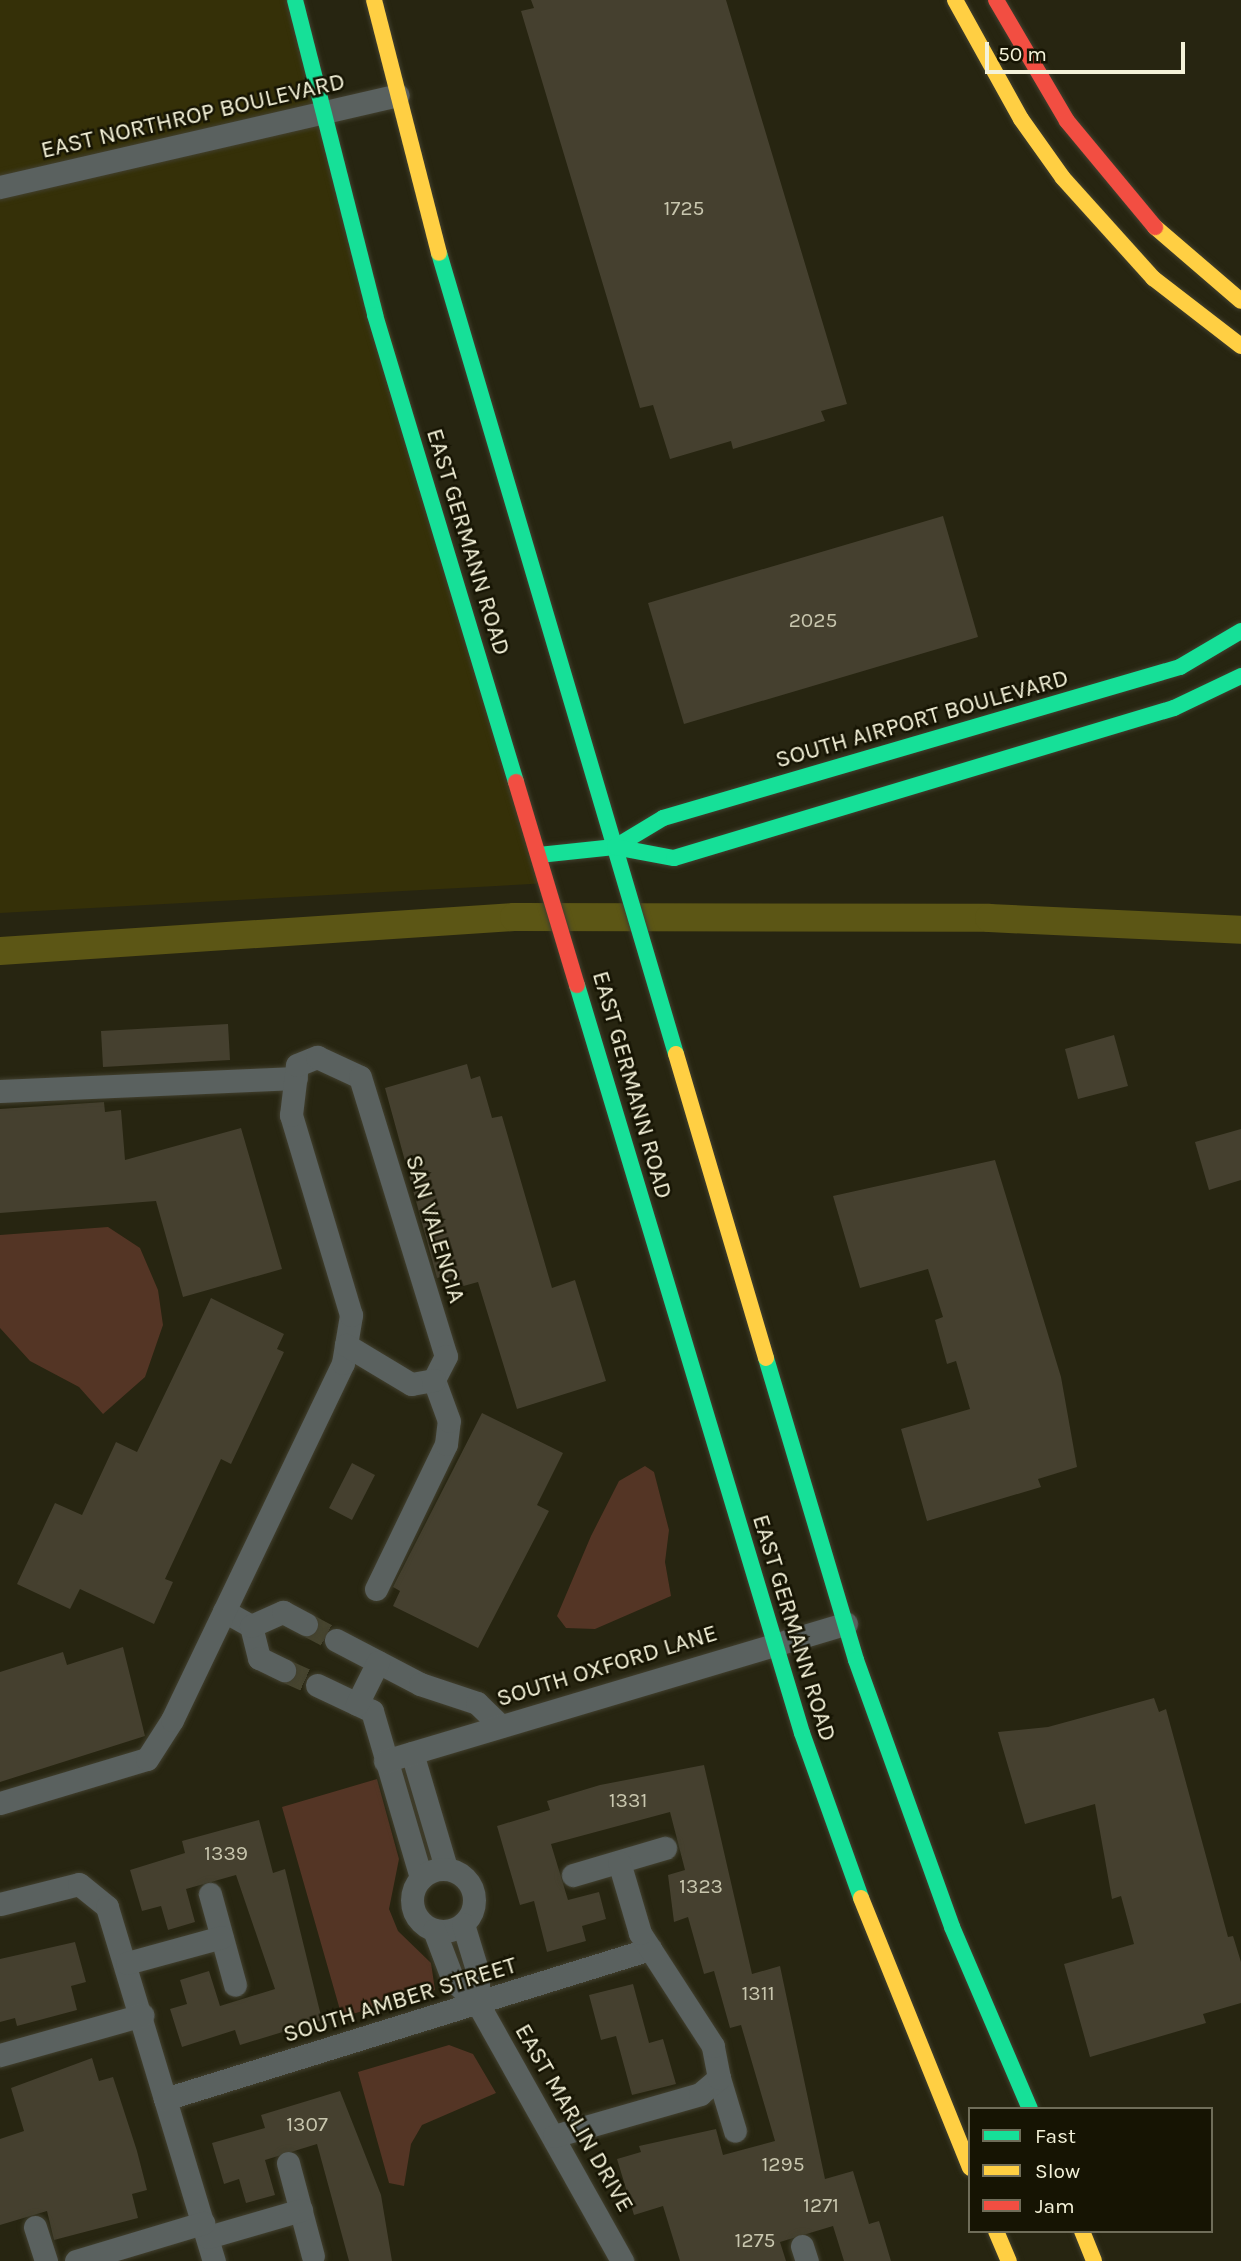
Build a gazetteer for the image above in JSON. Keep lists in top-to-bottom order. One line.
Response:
{"streets":{"main road":["EAST GERMANN ROAD","SOUTH AIRPORT BOULEVARD"],"street":["EAST NORTHROP BOULEVARD","SAN VALENCIA","SOUTH OXFORD LANE","SOUTH AMBER STREET","EAST MARLIN DRIVE"]},"crossings":[["EAST NORTHROP BOULEVARD","EAST GERMANN ROAD"],["EAST GERMANN ROAD","SOUTH AIRPORT BOULEVARD"],["EAST GERMANN ROAD","SOUTH OXFORD LANE"],["SOUTH OXFORD LANE","EAST MARLIN DRIVE"],["SOUTH AMBER STREET","EAST MARLIN DRIVE"]],"house_numbers":["1725","2025","1331","1339","1323","1311","1307","1295","1271","1275"],"legend":["Fast","Slow","Jam"],"scale_bar":"50 m"}
